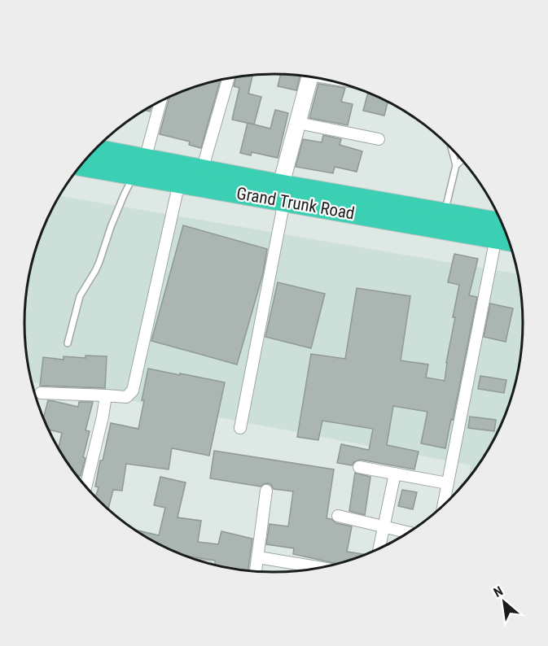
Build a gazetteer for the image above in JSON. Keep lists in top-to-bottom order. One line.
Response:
{"streets":{"highway":["Grand Trunk Road"]},"north":"top left"}
